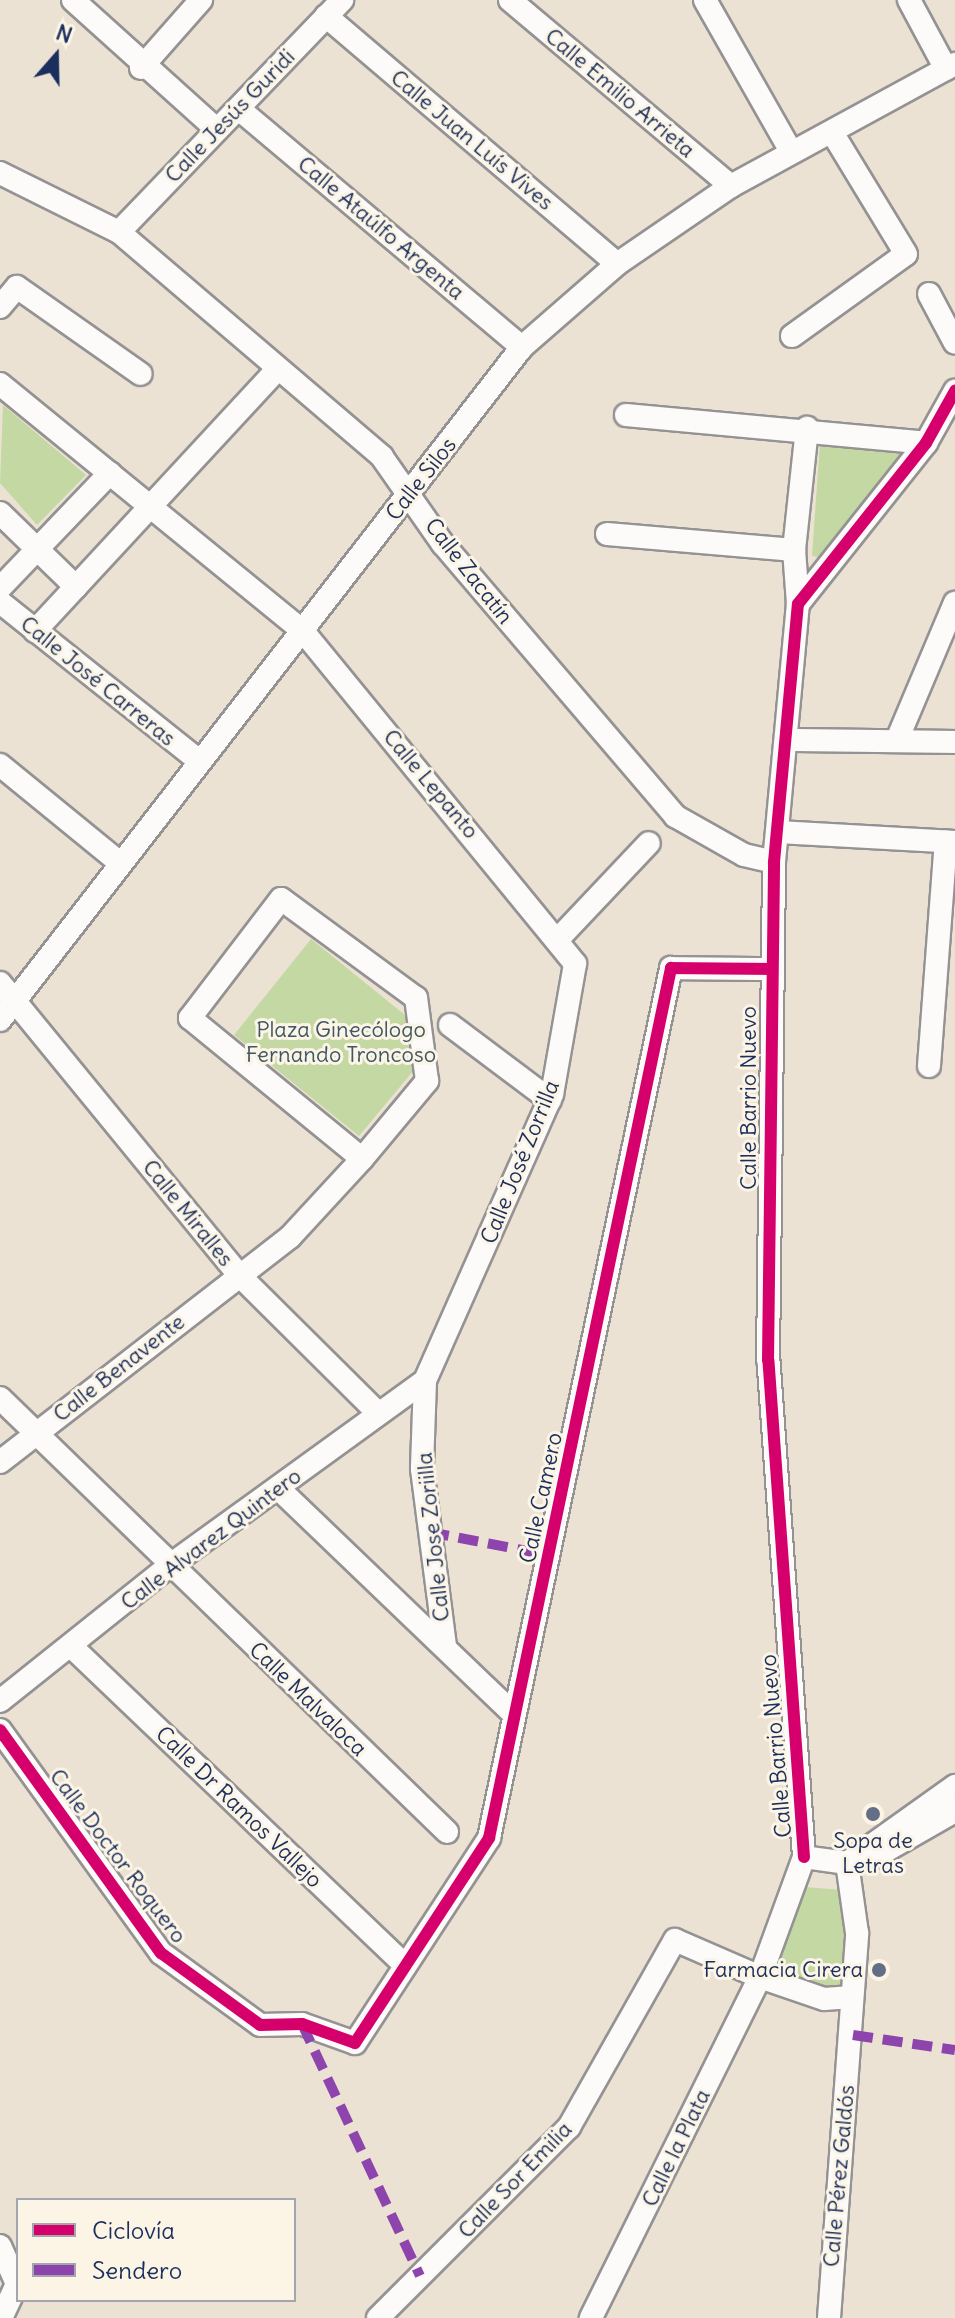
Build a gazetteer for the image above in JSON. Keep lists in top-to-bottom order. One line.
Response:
{"streets":{"street":["Calle Emilio Arrieta","Calle Jesús Guridi","Calle Juan Luís Vives","Calle Ataúlfo Argenta","Calle Silos","Calle Zacatín","Calle José Carreras","Calle Lepanto","Calle Barrio Nuevo","Calle José Zorrilla","Calle Miralles","Calle Benavente","Calle Camero","Calle Jose Zoriilla","Calle Alvarez Quintero","Calle Malvaloca","Calle Dr Ramos Vallejo","Calle Doctor Roquero","Calle la Plata","Calle Pérez Galdós","Calle Sor Emilia"]},"crossings":[["Calle Emilio Arrieta","Calle Silos"],["Calle Jesús Guridi","Calle Juan Luís Vives"],["Calle Jesús Guridi","Calle Ataúlfo Argenta"],["Calle Jesús Guridi","Calle Zacatín"],["Calle Juan Luís Vives","Calle Silos"],["Calle Ataúlfo Argenta","Calle Silos"],["Calle Silos","Calle Zacatín"],["Calle Silos","Calle José Carreras"],["Calle Silos","Calle Lepanto"],["Calle Silos","Calle Miralles"],["Calle Zacatín","Calle Barrio Nuevo"],["Calle Lepanto","Calle José Zorrilla"],["Calle Barrio Nuevo","Calle Camero"],["Calle Barrio Nuevo","Calle la Plata"],["Calle José Zorrilla","Calle Jose Zoriilla"],["Calle José Zorrilla","Calle Alvarez Quintero"],["Calle Miralles","Calle Benavente"],["Calle Miralles","Calle Alvarez Quintero"],["Calle Benavente","Calle Malvaloca"],["Calle Camero","Calle Dr Ramos Vallejo"],["Calle Camero","Calle Doctor Roquero"],["Calle Jose Zoriilla","Calle Alvarez Quintero"],["Calle Alvarez Quintero","Calle Malvaloca"],["Calle Alvarez Quintero","Calle Dr Ramos Vallejo"],["Calle la Plata","Calle Sor Emilia"]],"parks":["Plaza Ginecólogo Fernando Troncoso"],"places":["Sopa de Letras","Farmacia Cirera"],"legend":["Ciclovía","Sendero"],"north":"top"}
